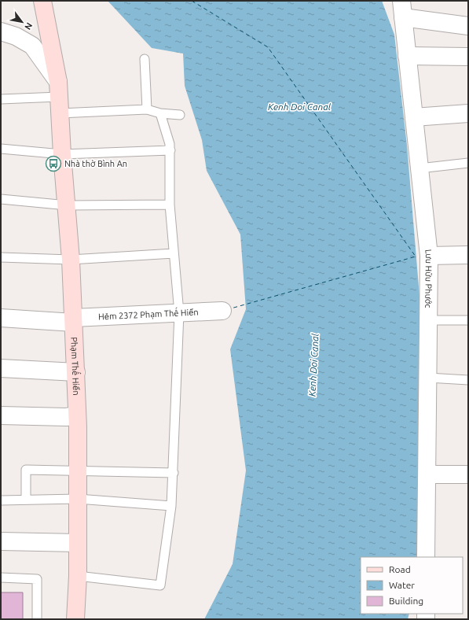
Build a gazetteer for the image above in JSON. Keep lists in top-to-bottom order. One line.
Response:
{"streets":{"main road":["Phạm Thế Hiển"],"street":["Lưu Hữu Phước","Hẻm 2372 Phạm Thế Hiển"]},"crossings":[["Hẻm 2372 Phạm Thế Hiển","Phạm Thế Hiển"]],"water":["Kenh Doi Canal"],"places":{"bus stop":["Nhà thờ Bình An"]},"legend":["Road","Water","Building"],"north":"bottom right"}
